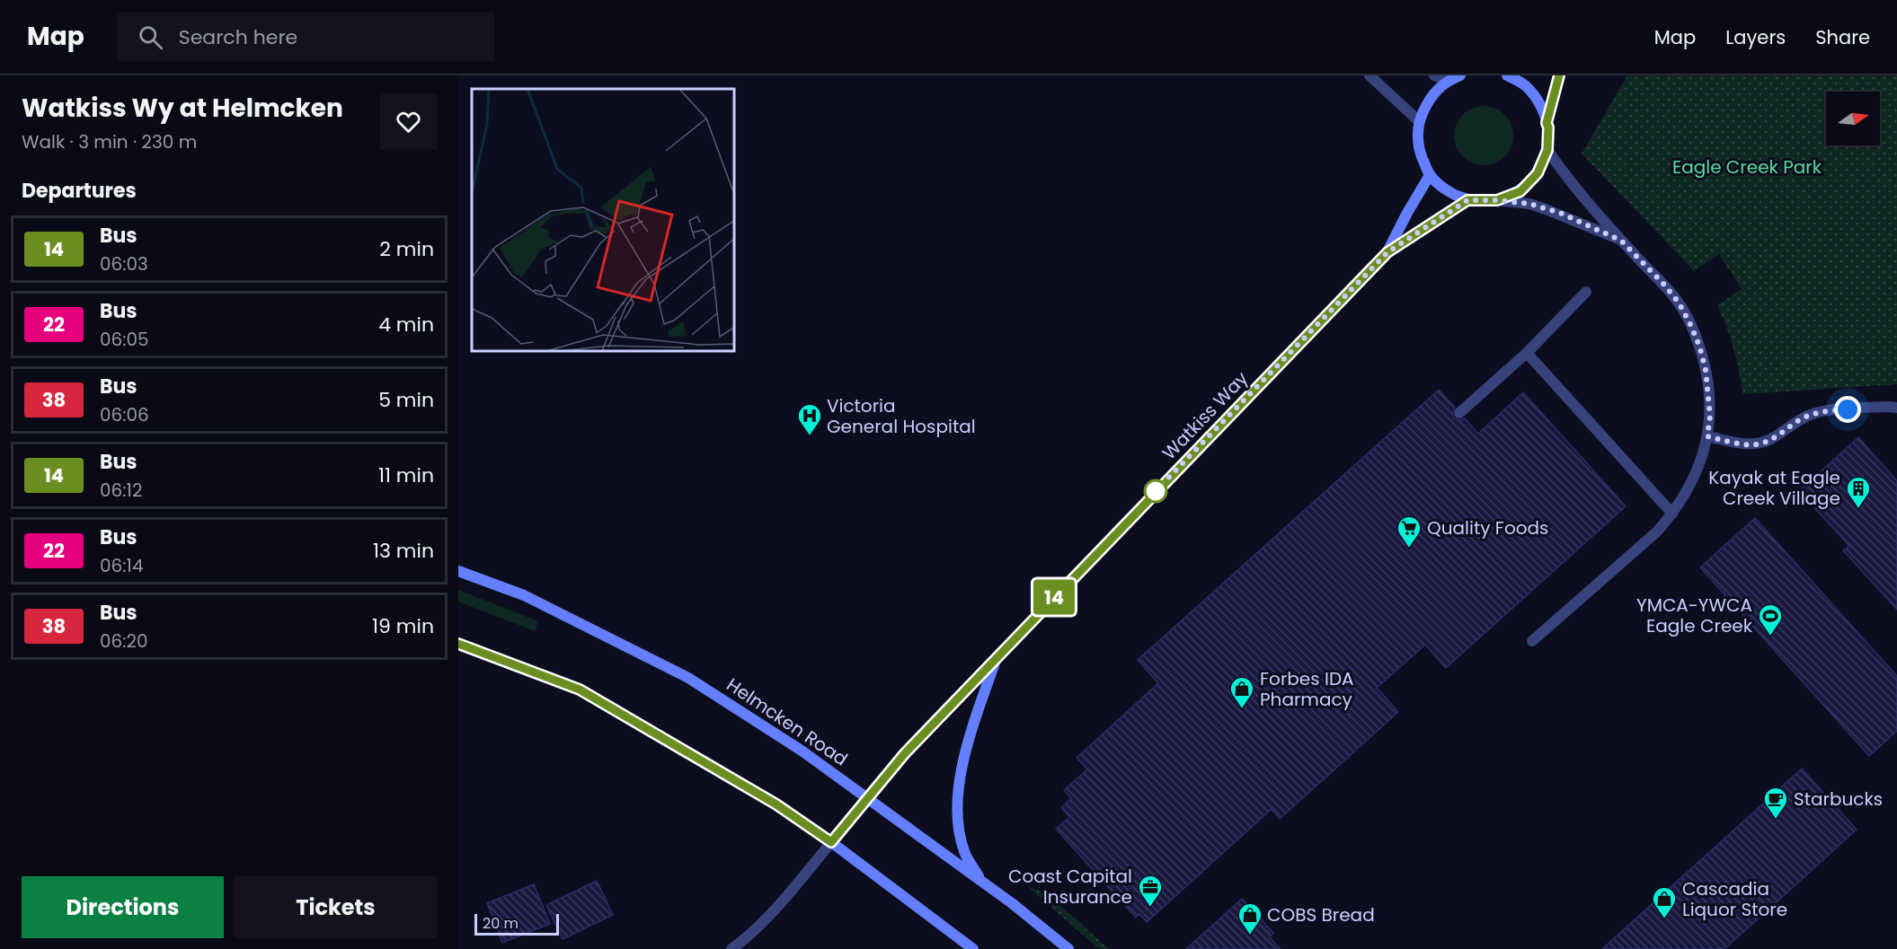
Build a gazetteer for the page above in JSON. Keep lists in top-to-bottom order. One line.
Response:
{"streets":{"main road":["Watkiss Way","Helmcken Road"]},"crossings":[["Watkiss Way","Helmcken Road"]],"parks":["Eagle Creek Park"],"places":{"hospital":["Victoria General Hospital"],"building":["Kayak at Eagle Creek Village"],"supermarket":["Quality Foods"],"sports":["YMCA-YWCA Eagle Creek"],"shop":["Forbes IDA Pharmacy","Cascadia Liquor Store","COBS Bread"],"cafe":["Starbucks"],"office":["Coast Capital Insurance"]},"lines":["bus line 14"],"scale_bar":"20 m","north":"right","page":{"header":"Map","search":"Search here","nav":["Map","Layers","Share"],"heading":[["Watkiss Wy at Helmcken","Walk · 3 min · 230 m"],"Departures"],"on_map":"14","list":[{"mark":"14","name":"Bus","note":"06:03","value":"2 min"},{"mark":"22","name":"Bus","note":"06:05","value":"4 min"},{"mark":"38","name":"Bus","note":"06:06","value":"5 min"},{"mark":"14","name":"Bus","note":"06:12","value":"11 min"},{"mark":"22","name":"Bus","note":"06:14","value":"13 min"},{"mark":"38","name":"Bus","note":"06:20","value":"19 min"}],"buttons":["Directions","Tickets"],"scale":"20 m"}}
